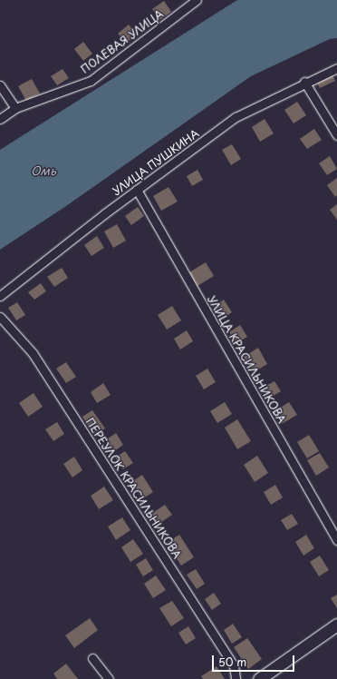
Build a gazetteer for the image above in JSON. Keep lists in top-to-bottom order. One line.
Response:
{"streets":{"street":["ПОЛЕВАЯ УЛИЦА","УЛИЦА ПУШКИНА","УЛИЦА КРАСИЛЬНИКОВА","ПЕРЕУЛОК КРАСИЛЬНИКОВА"]},"crossings":[["УЛИЦА ПУШКИНА","УЛИЦА КРАСИЛЬНИКОВА"]],"water":["Омь"],"scale_bar":"50 m"}
